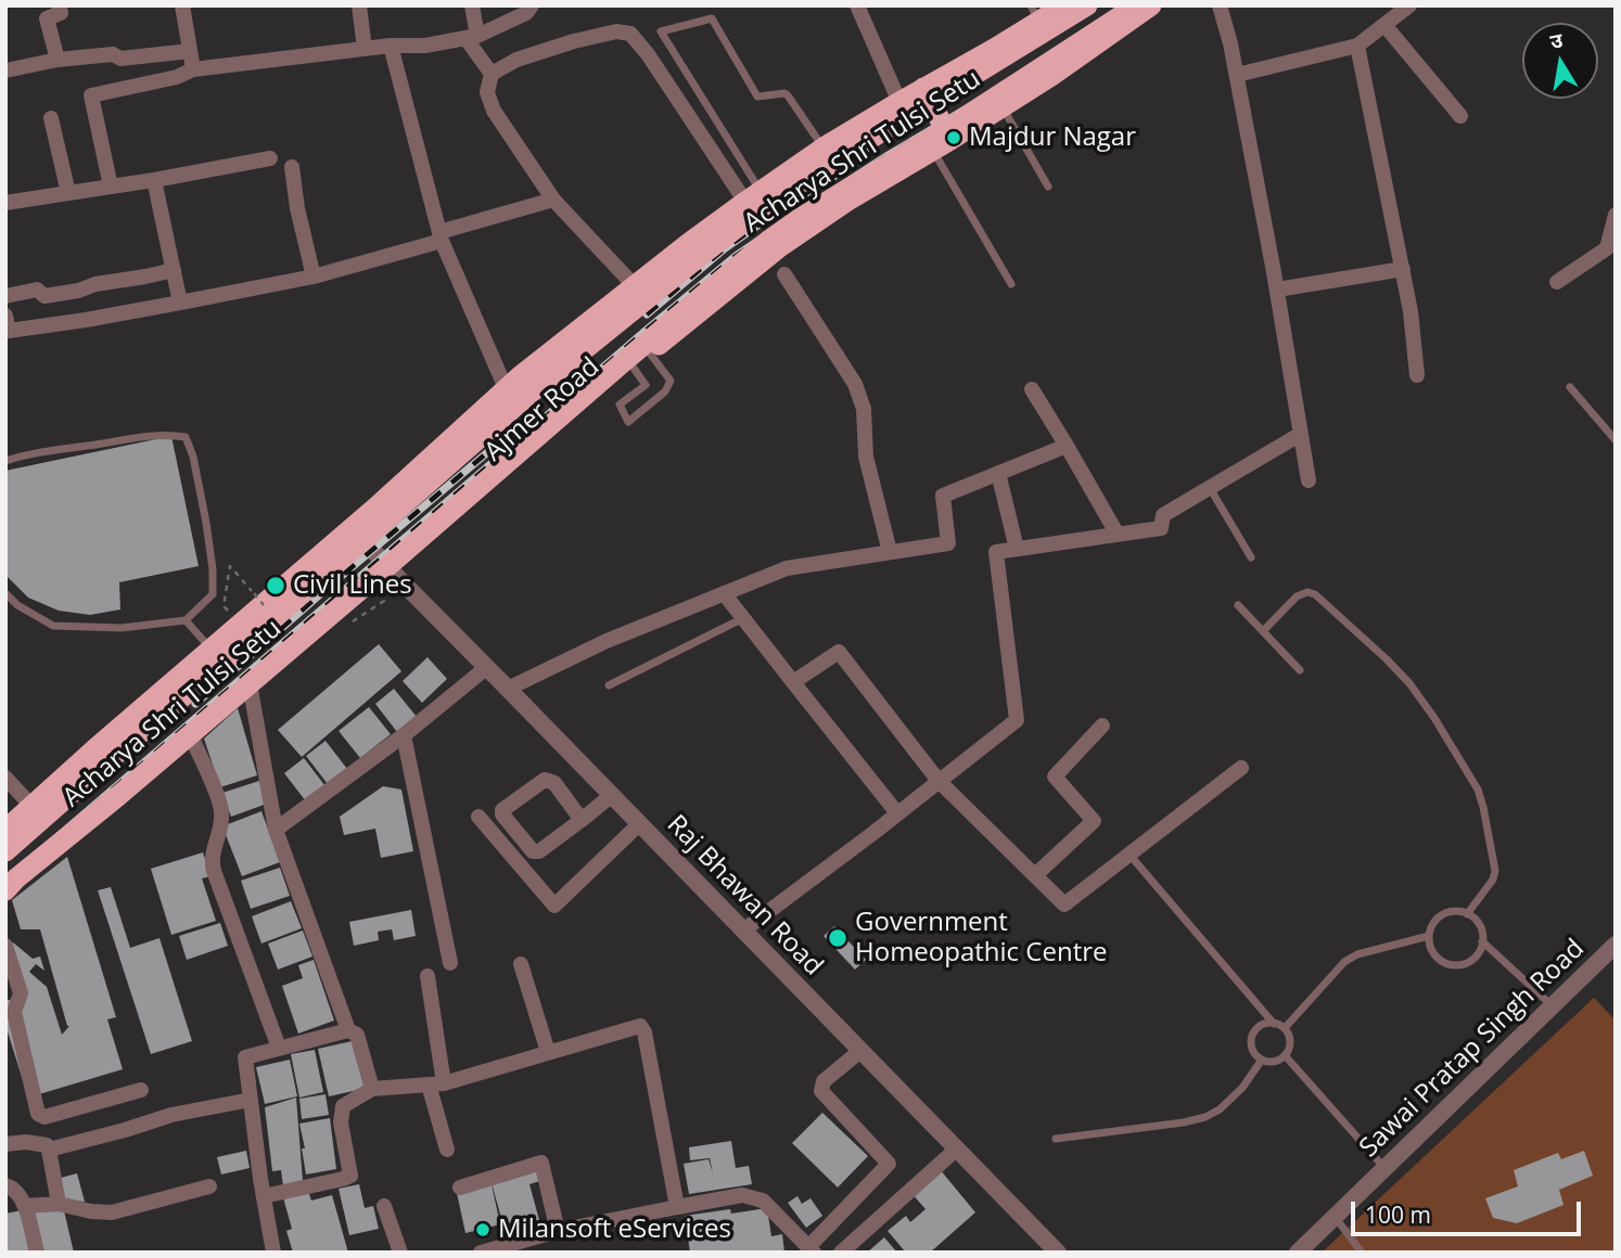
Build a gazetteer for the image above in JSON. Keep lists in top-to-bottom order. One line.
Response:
{"streets":{"highway":["Acharya Shri Tulsi Setu","Ajmer Road"],"street":["Raj Bhawan Road","Sawai Pratap Singh Road"]},"crossings":[["Ajmer Road","Raj Bhawan Road"]],"places":["Majdur Nagar","Civil Lines","Government Homeopathic Centre","Milansoft eServices"],"scale_bar":"100 m","north":"top"}
